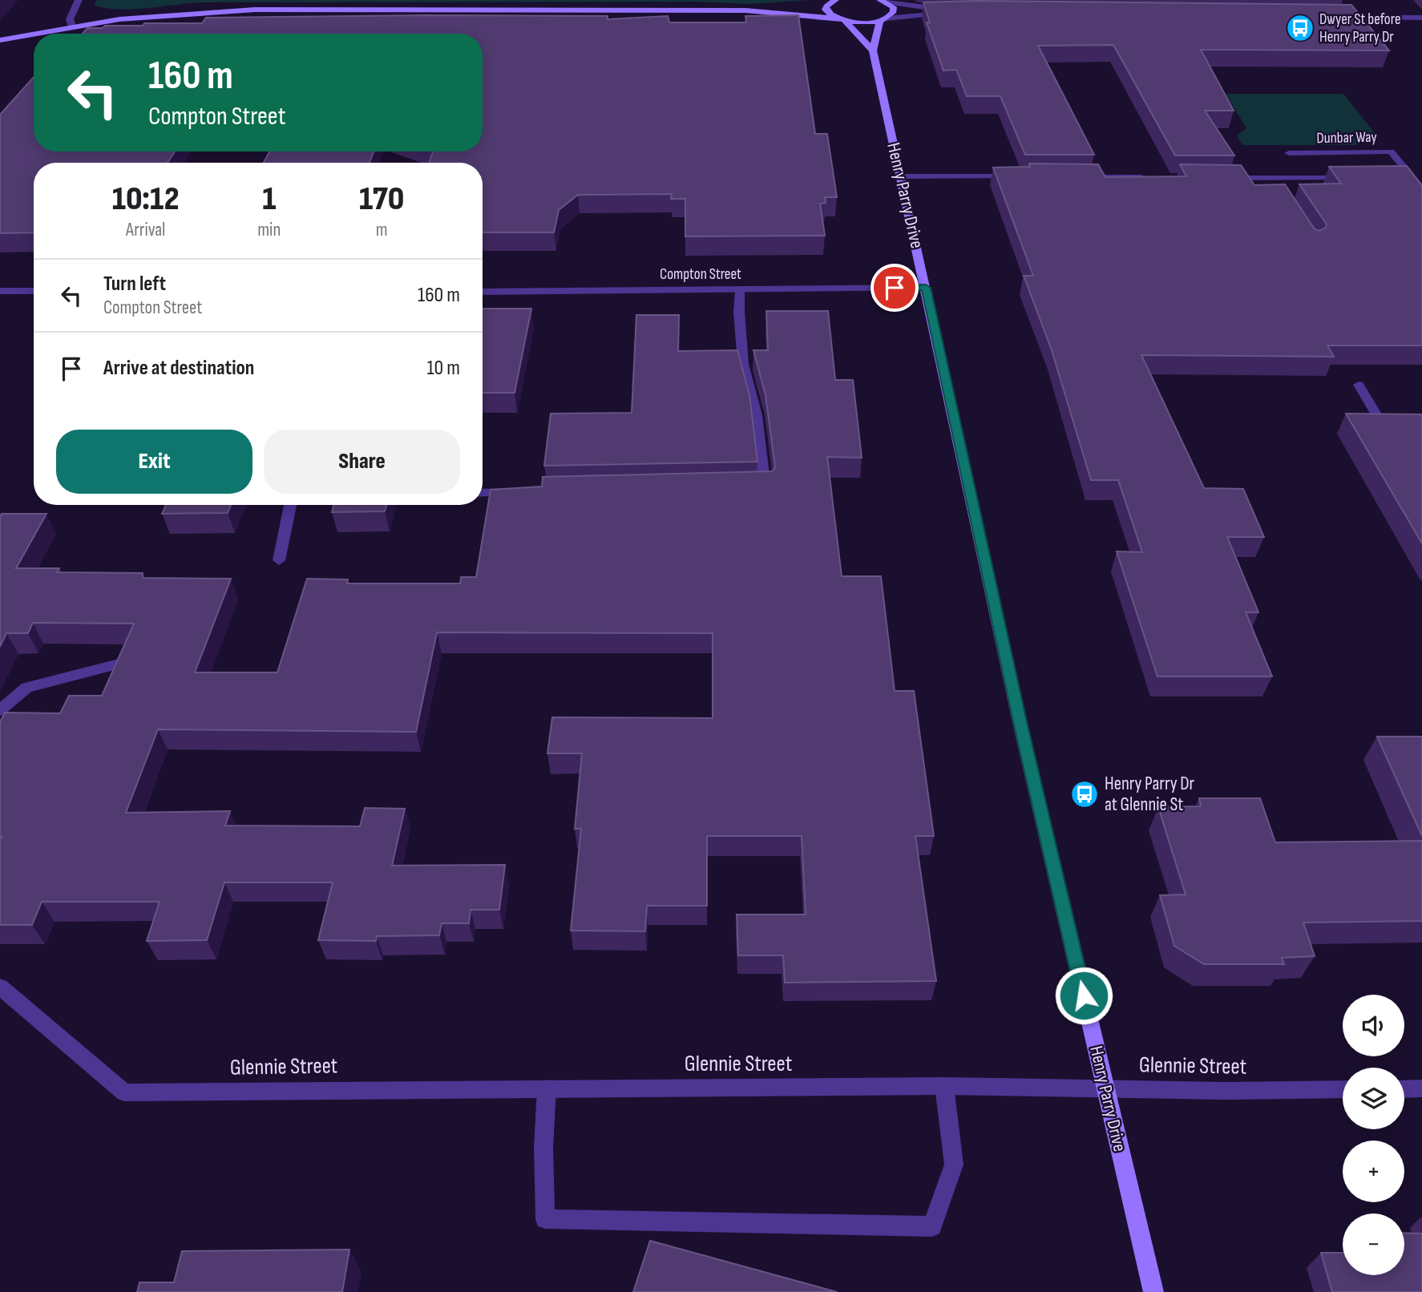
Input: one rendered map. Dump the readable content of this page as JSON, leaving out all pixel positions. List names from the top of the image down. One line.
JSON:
{"streets":{"main road":["Henry Parry Drive"],"street":["Dunbar Way","Compton Street","Glennie Street"]},"crossings":[["Henry Parry Drive","Compton Street"],["Henry Parry Drive","Glennie Street"]],"places":{"bus stop":["Dwyer St before Henry Parry Dr","Henry Parry Dr at Glennie St"]},"page":{"turn":["160 m","Compton Street"],"eta":["10:12","Arrival","1","min","170","m"],"list":[{"name":"Turn left","note":"Compton Street","value":"160 m"},{"name":"Arrive at destination","value":"10 m"}],"buttons":["Exit","Share"],"map_buttons":["+","−"]}}
